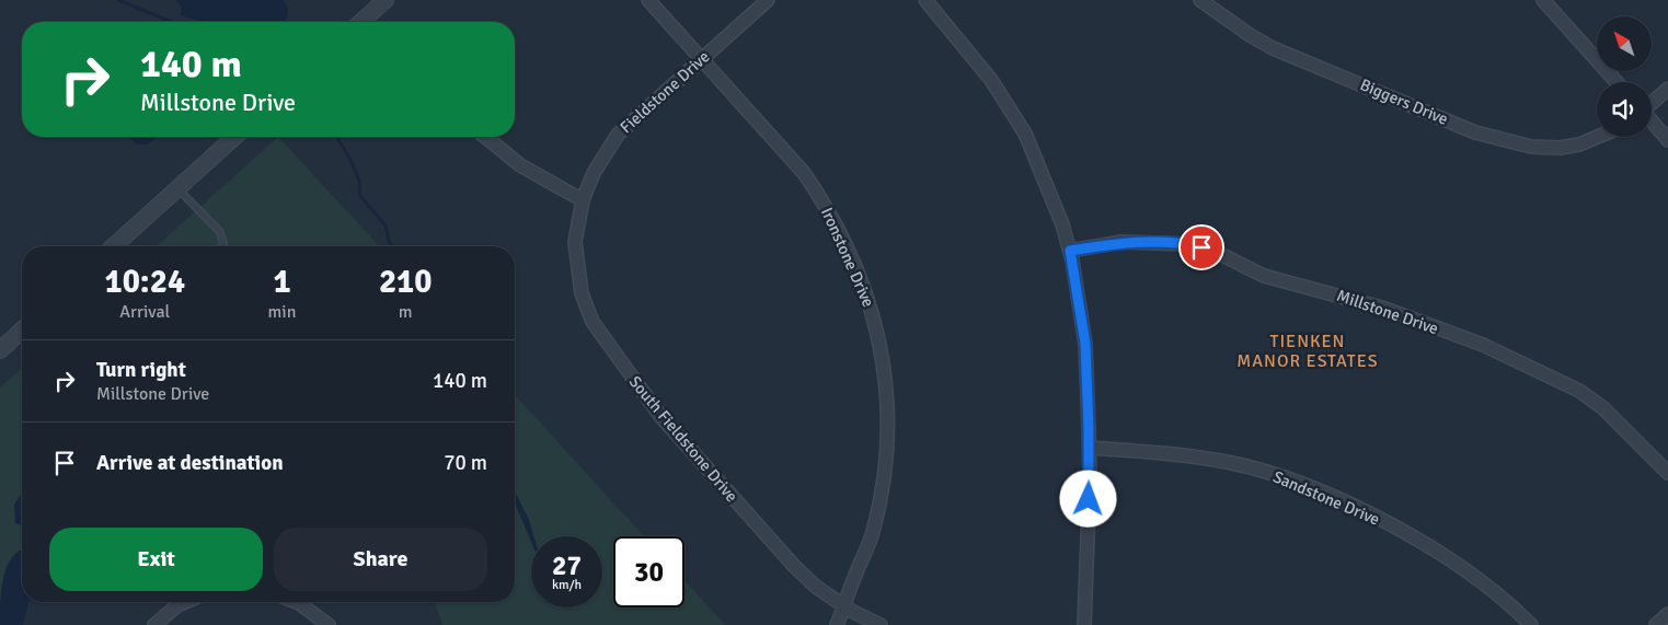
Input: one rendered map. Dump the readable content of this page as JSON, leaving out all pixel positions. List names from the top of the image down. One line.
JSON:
{"streets":{"street":["Fieldstone Drive","Biggers Drive","Ironstone Drive","Millstone Drive","South Fieldstone Drive","Sandstone Drive"]},"crossings":[["Fieldstone Drive","Ironstone Drive"],["Fieldstone Drive","South Fieldstone Drive"],["Ironstone Drive","South Fieldstone Drive"]],"districts":["TIENKEN MANOR ESTATES"],"north":"top left","page":{"turn":["140 m","Millstone Drive"],"eta":["10:24","Arrival","1","min","210","m"],"list":[{"name":"Turn right","note":"Millstone Drive","value":"140 m"},{"name":"Arrive at destination","value":"70 m"}],"buttons":["Exit","Share"],"speed":"27 km/h","limit":"30"}}
